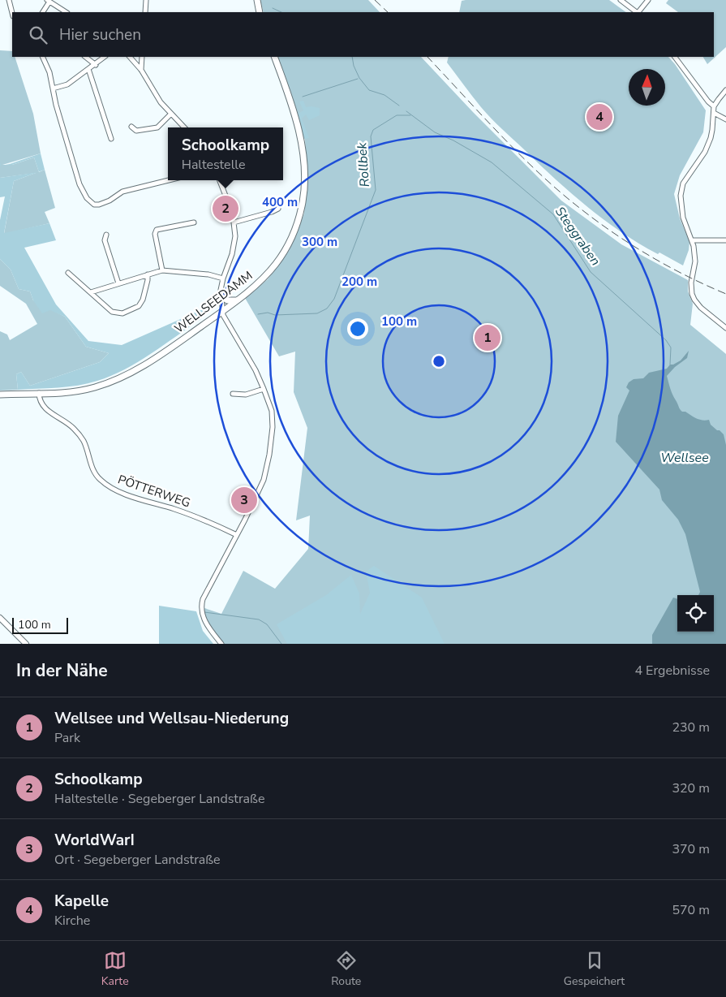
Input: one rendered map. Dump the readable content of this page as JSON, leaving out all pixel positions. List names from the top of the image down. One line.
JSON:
{"streets":{"main road":["WELLSEEDAMM"],"street":["PÖTTERWEG"]},"crossings":[["WELLSEEDAMM","PÖTTERWEG"]],"water":["Rollbek","Steggraben","Wellsee"],"scale_bar":"100 m","north":"top","page":{"search":"Hier suchen","pins":["4","2","1","3"],"popup":["Schoolkamp","Haltestelle"],"scale":"100 m","heading":["In der Nähe","4 Ergebnisse"],"list":[{"mark":"1","name":"Wellsee und Wellsau-Niederung","note":"Park","value":"230 m"},{"mark":"2","name":"Schoolkamp","note":"Haltestelle · Segeberger Landstraße","value":"320 m"},{"mark":"3","name":"WorldWarI","note":"Ort · Segeberger Landstraße","value":"370 m"},{"mark":"4","name":"Kapelle","note":"Kirche","value":"570 m"}],"nav":["Karte","Route","Gespeichert"]},"rings":["400 m","300 m","200 m","100 m"]}
